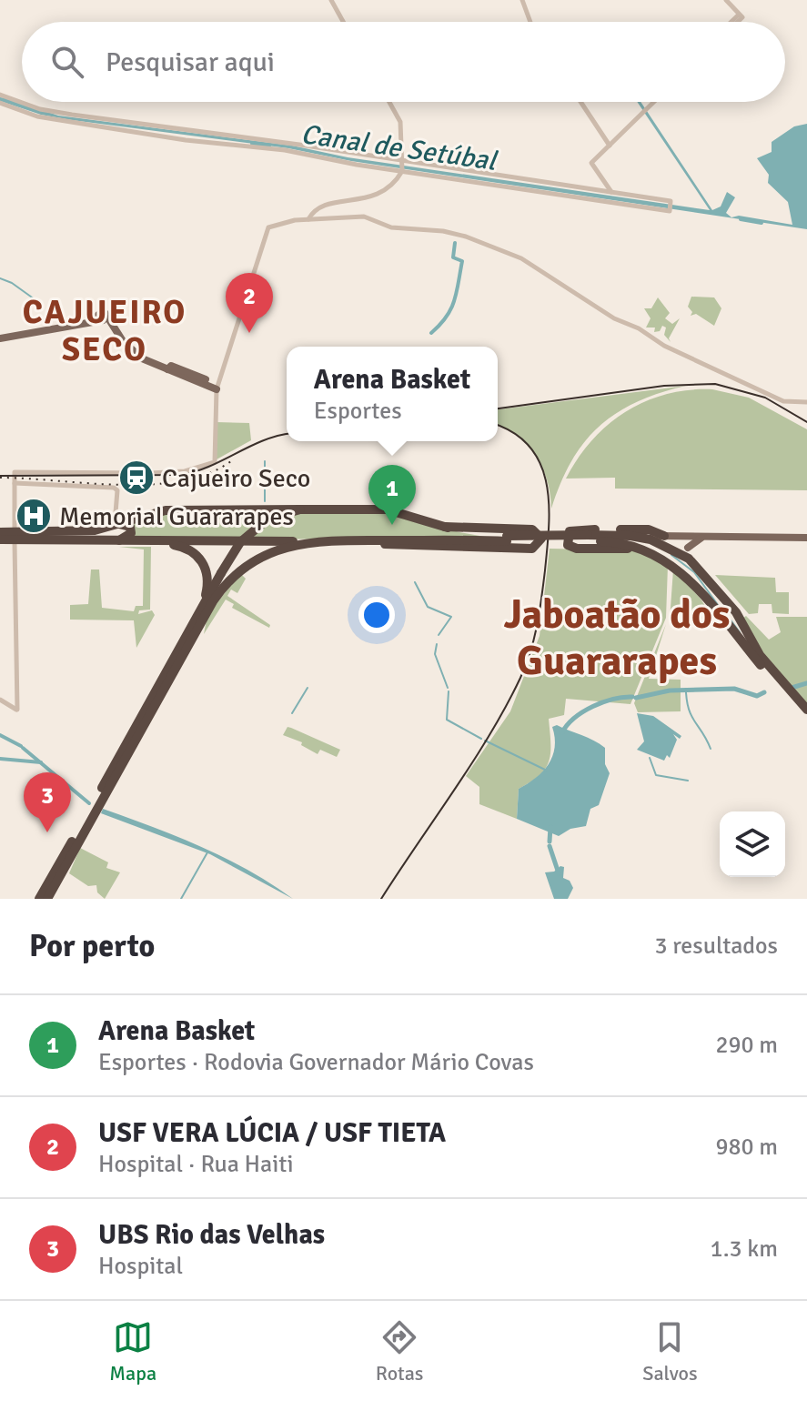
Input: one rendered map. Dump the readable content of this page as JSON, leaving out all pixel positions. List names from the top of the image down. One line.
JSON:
{"districts":["CAJUEIRO SECO","Jaboatão dos Guararapes"],"water":["Canal de Setúbal"],"places":{"station":["Cajueiro Seco"],"hospital":["Memorial Guararapes"]},"page":{"search":"Pesquisar aqui","pins":["2","1","3"],"popup":["Arena Basket","Esportes"],"heading":["Por perto","3 resultados"],"list":[{"mark":"1","name":"Arena Basket","note":"Esportes · Rodovia Governador Mário Covas","value":"290 m"},{"mark":"2","name":"USF VERA LÚCIA / USF TIETA","note":"Hospital · Rua Haiti","value":"980 m"},{"mark":"3","name":"UBS Rio das Velhas","note":"Hospital","value":"1.3 km"}],"nav":["Mapa","Rotas","Salvos"]}}
